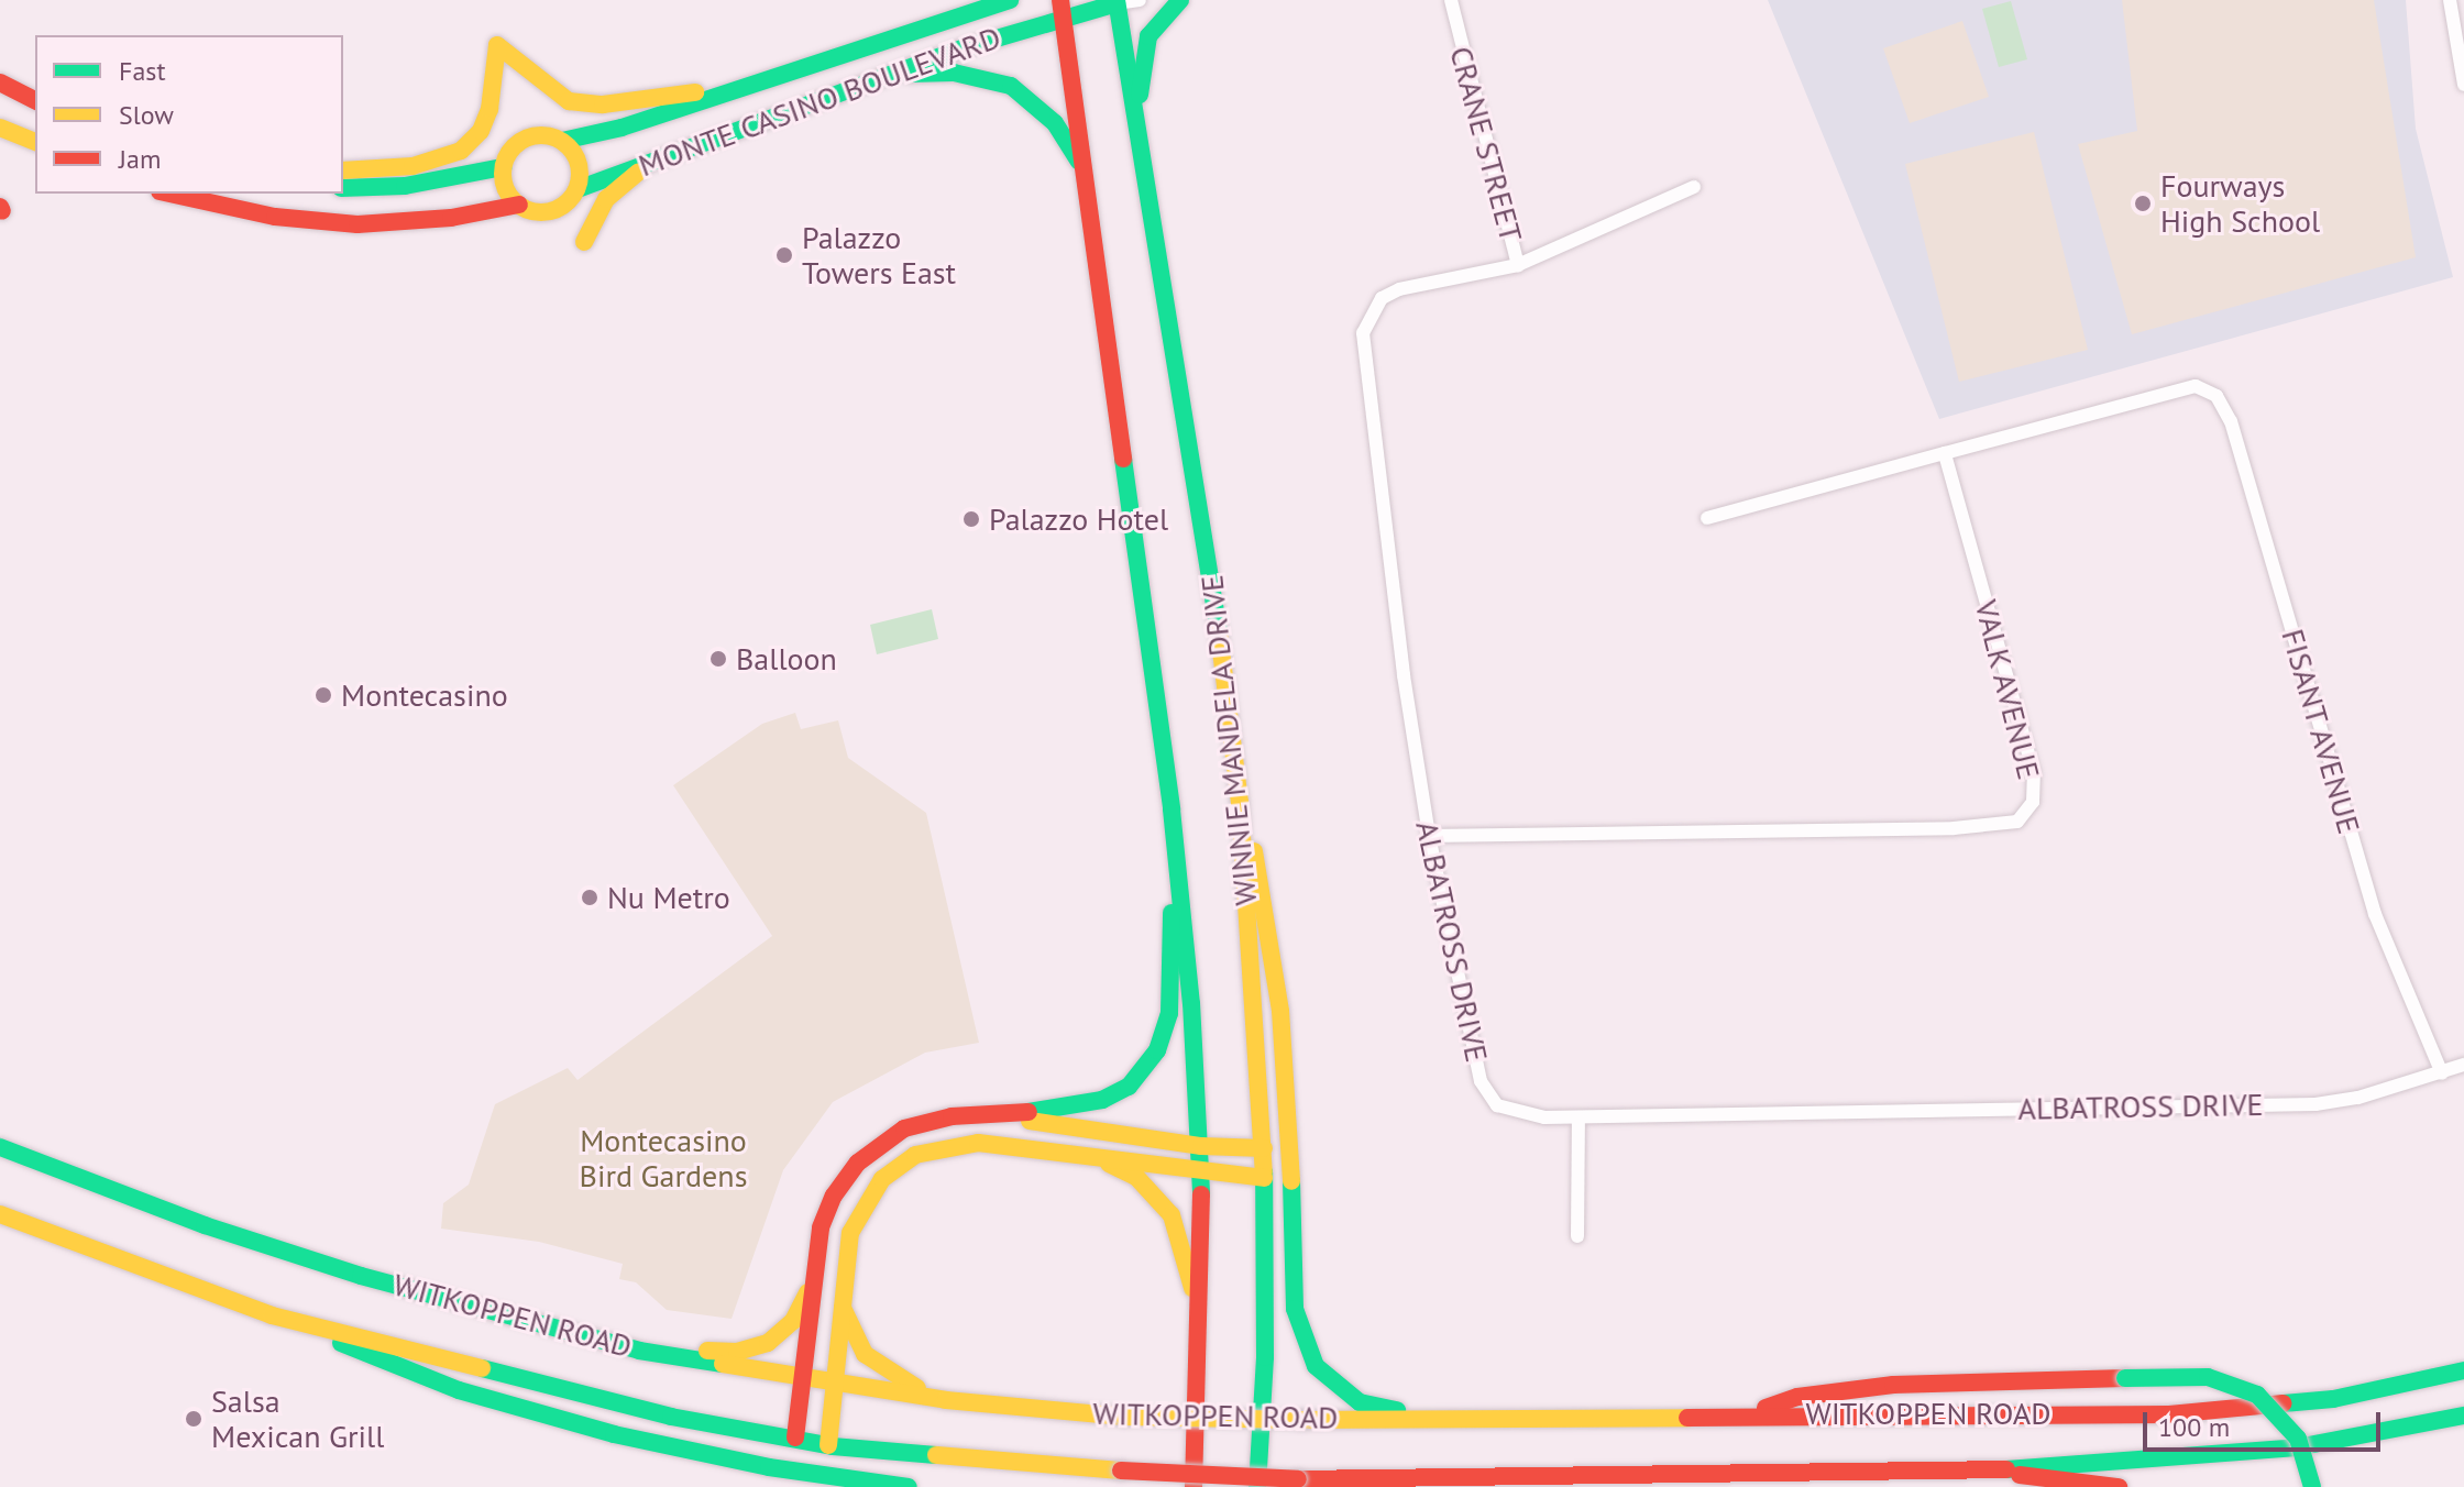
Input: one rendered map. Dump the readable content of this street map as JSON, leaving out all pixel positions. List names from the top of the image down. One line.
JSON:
{"streets":{"main road":["MONTE CASINO BOULEVARD","WINNIE MANDELA DRIVE","WITKOPPEN ROAD"],"street":["CRANE STREET","VALK AVENUE","FISANT AVENUE","ALBATROSS DRIVE"]},"crossings":[["MONTE CASINO BOULEVARD","WINNIE MANDELA DRIVE"],["CRANE STREET","ALBATROSS DRIVE"],["VALK AVENUE","FISANT AVENUE"],["VALK AVENUE","ALBATROSS DRIVE"],["FISANT AVENUE","ALBATROSS DRIVE"]],"parks":["Montecasino Bird Gardens"],"places":["Fourways High School","Palazzo Towers East","Palazzo Hotel","Balloon","Montecasino","Nu Metro","Salsa Mexican Grill"],"legend":["Fast","Slow","Jam"],"scale_bar":"100 m"}
